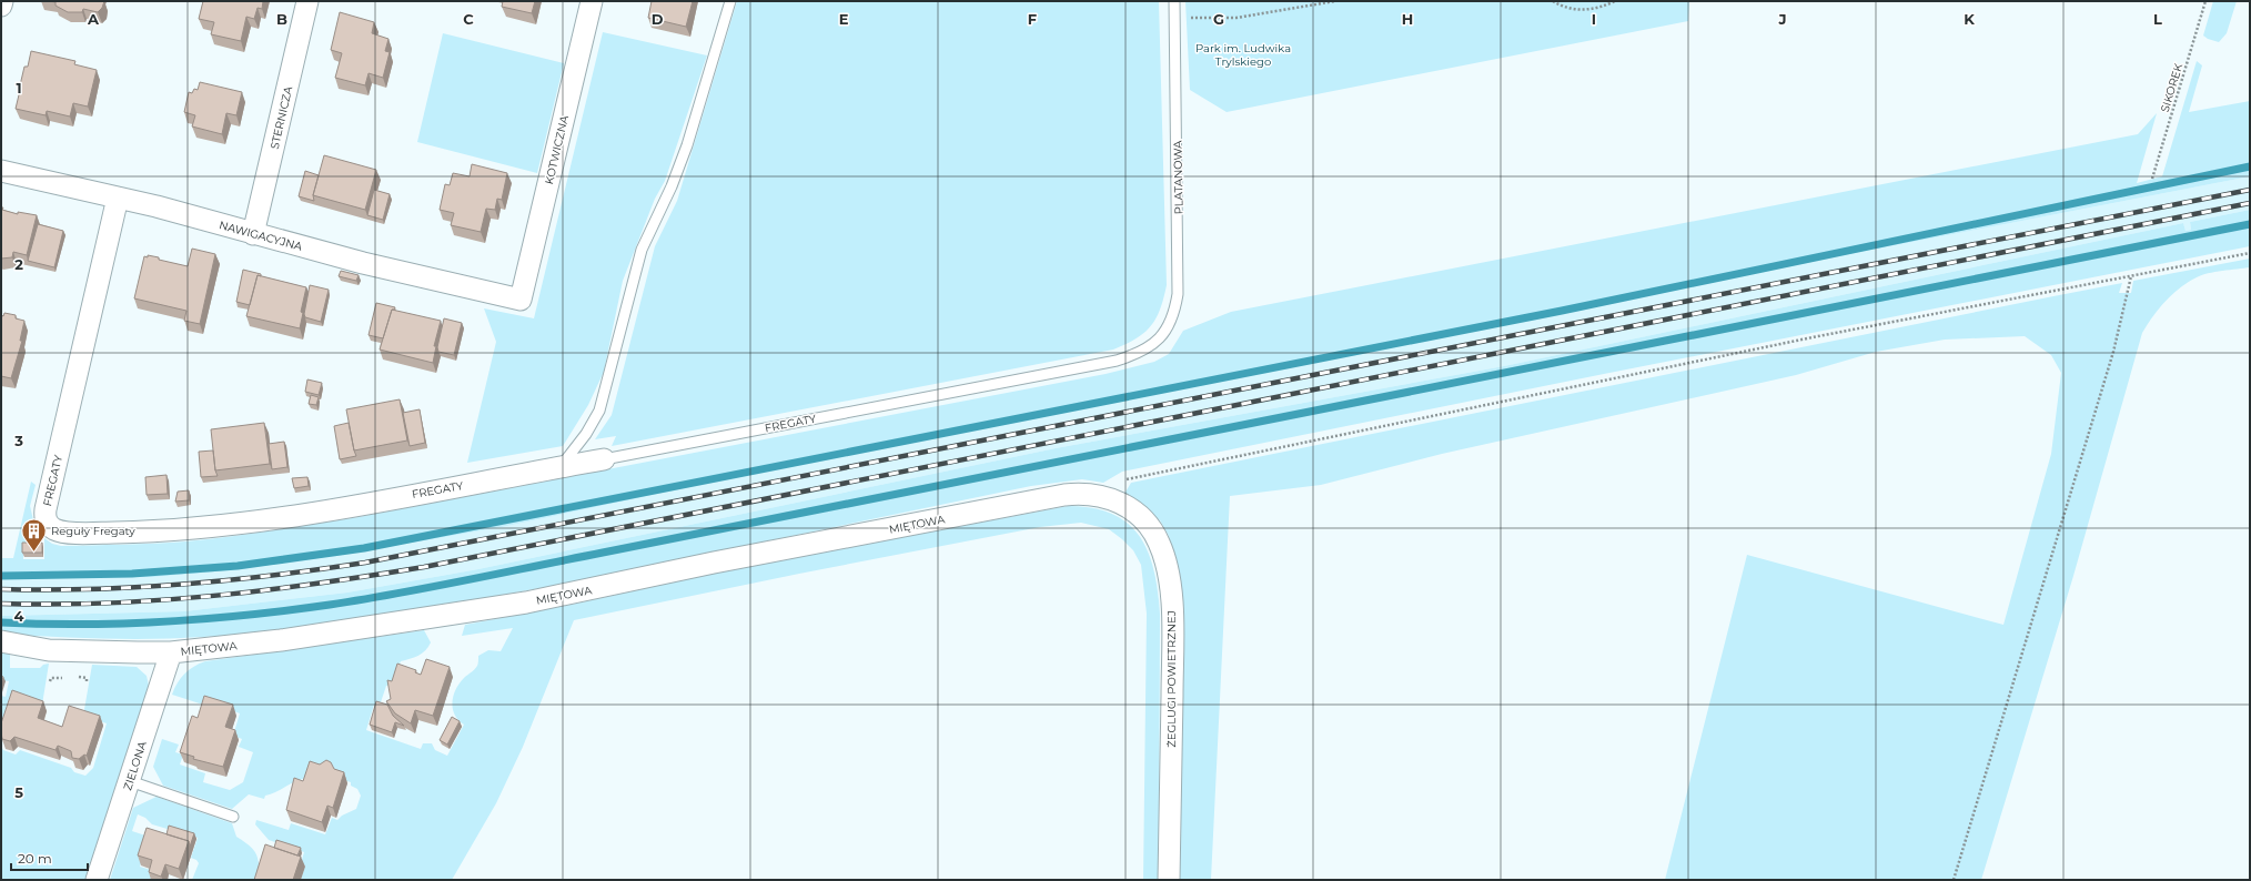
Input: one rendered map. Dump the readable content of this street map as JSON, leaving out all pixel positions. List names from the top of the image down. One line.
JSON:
{"streets":{"street":["STERNICZA","KOTWICZNA","NAWIGACYJNA","FREGATY","MIĘTOWA","ŻEGLUGI POWIETRZNEJ","ZIELONA"],"lane":["PLATANOWA"],"path":["SIKOREK"]},"crossings":[["STERNICZA","NAWIGACYJNA"],["KOTWICZNA","NAWIGACYJNA"],["PLATANOWA","FREGATY"],["NAWIGACYJNA","FREGATY"],["MIĘTOWA","ŻEGLUGI POWIETRZNEJ"],["MIĘTOWA","ZIELONA"]],"parks":["Park im. Ludwika Trylskiego"],"places":{"building":["Reguły Fregaty"]},"scale_bar":"20 m","grid":{"columns":["A","B","C","D","E","F","G","H","I","J","K","L"],"rows":["1","2","3","4","5"]}}
